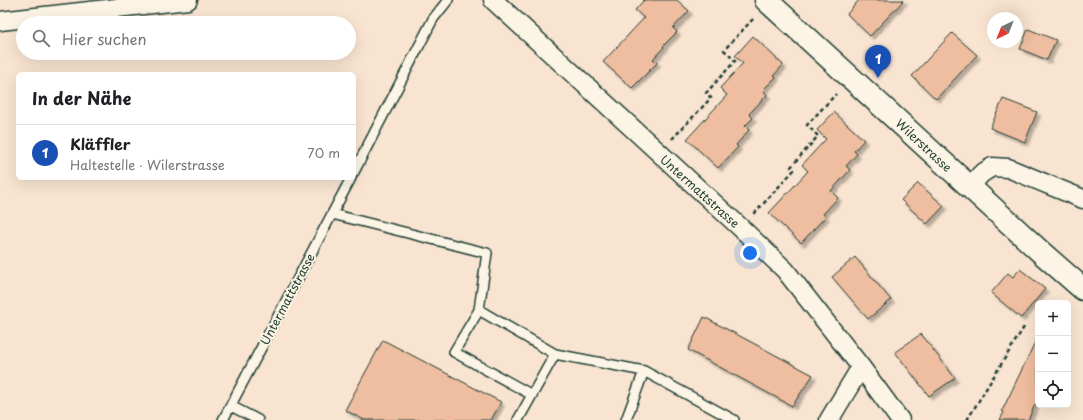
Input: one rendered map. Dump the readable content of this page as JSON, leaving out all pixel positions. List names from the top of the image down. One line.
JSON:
{"streets":{"main road":["Wilerstrasse"],"street":["Untermattstrasse"]},"north":"bottom left","page":{"search":"Hier suchen","pins":"1","heading":"In der Nähe","list":[{"mark":"1","name":"Kläffler","note":"Haltestelle · Wilerstrasse","value":"70 m"}],"map_buttons":["+","−"]}}
